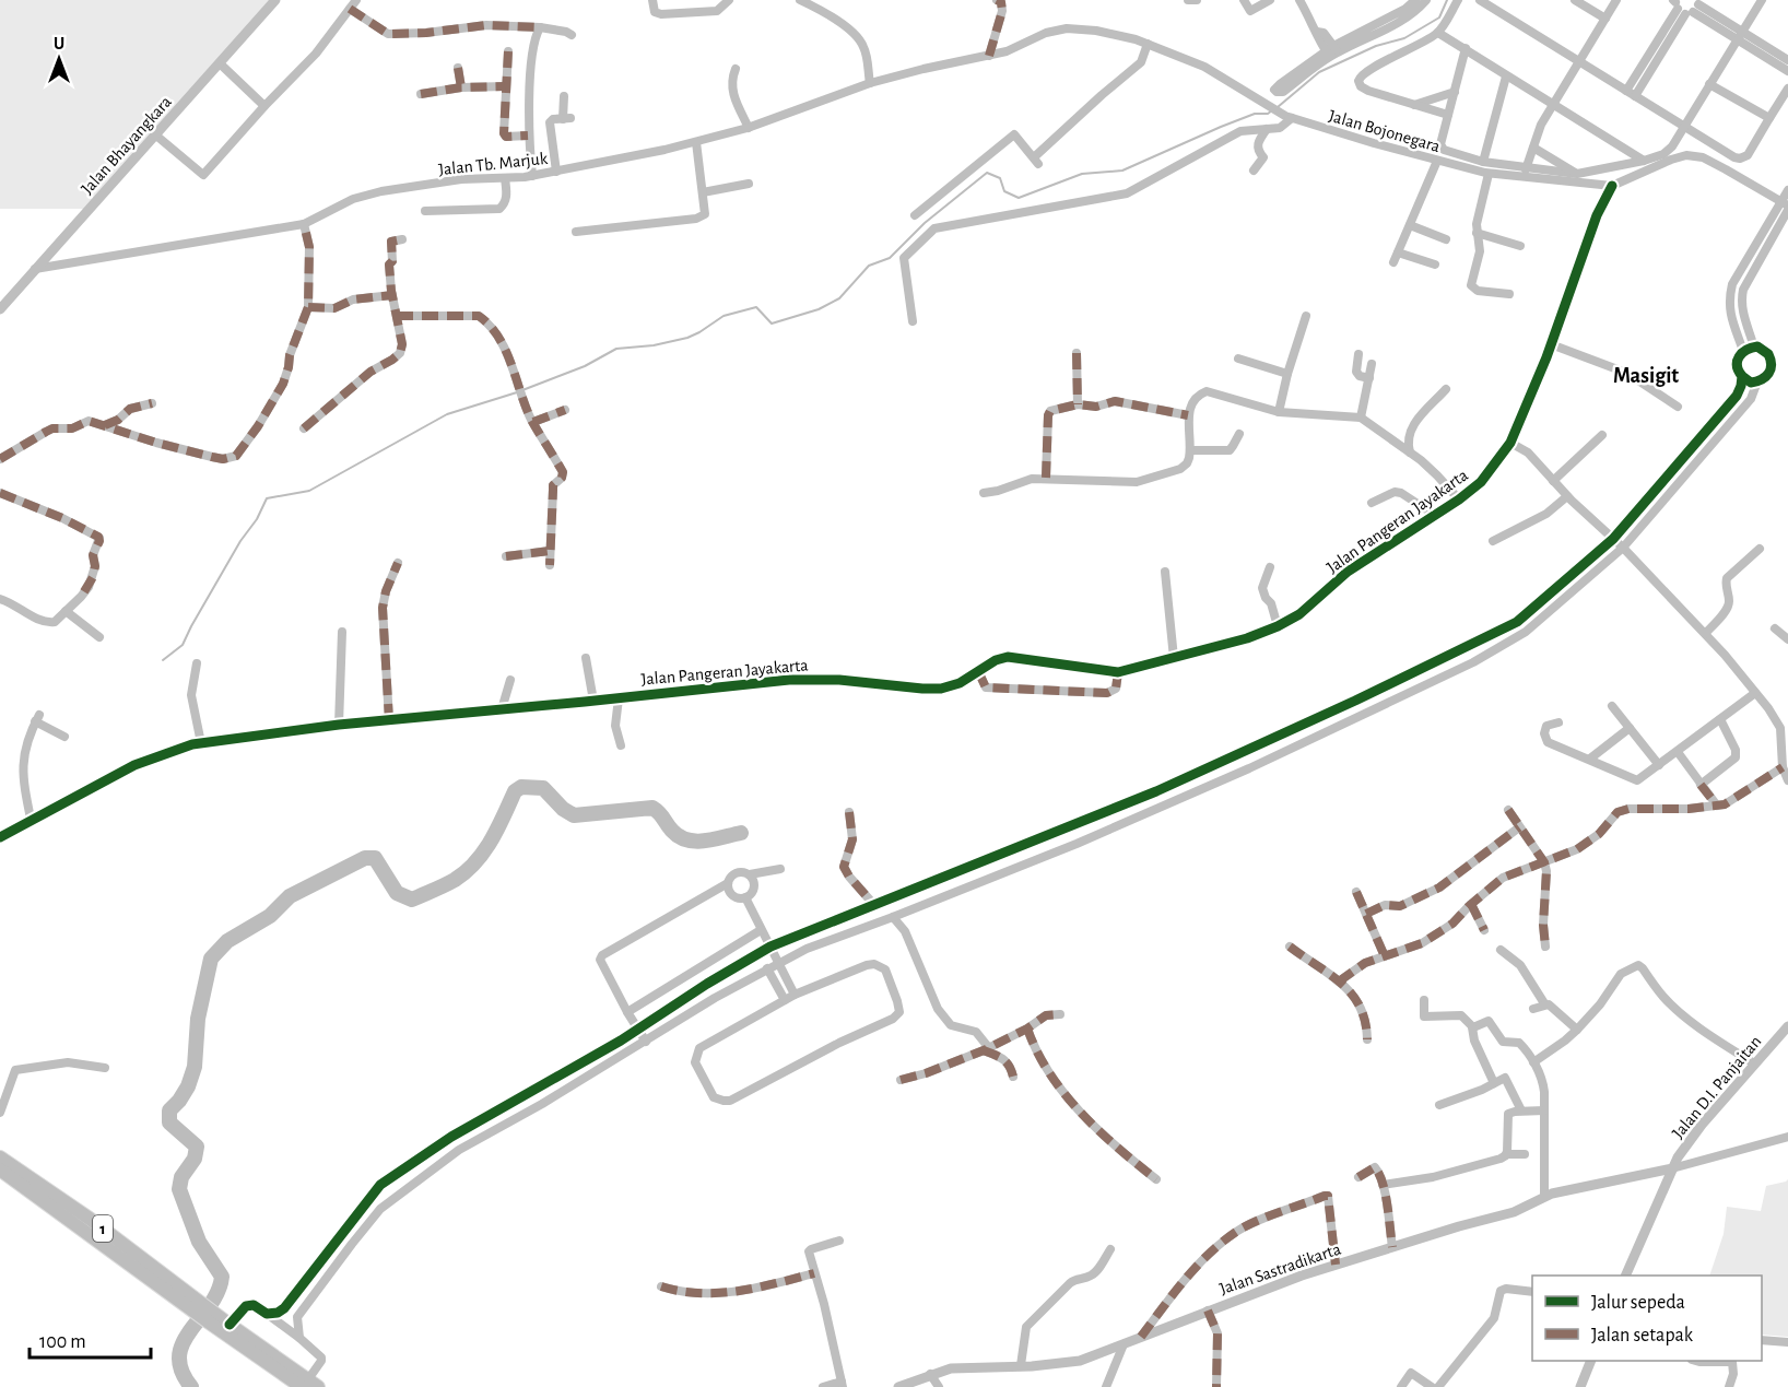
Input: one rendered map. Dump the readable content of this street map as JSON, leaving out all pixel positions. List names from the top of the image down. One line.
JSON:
{"streets":{"highway":["1"],"street":["Jalan Bojonegara","Jalan Bhayangkara","Jalan Tb. Marjuk","Jalan Pangeran Jayakarta","Jalan D.I. Panjaitan","Jalan Sastradikarta"]},"crossings":[["Jalan Bojonegara","Jalan Tb. Marjuk"],["Jalan Bojonegara","Jalan Pangeran Jayakarta"],["Jalan Bhayangkara","Jalan Tb. Marjuk"],["Jalan D.I. Panjaitan","Jalan Sastradikarta"]],"districts":["Masigit"],"legend":["Jalur sepeda","Jalan setapak"],"scale_bar":"100 m","north":"top"}
